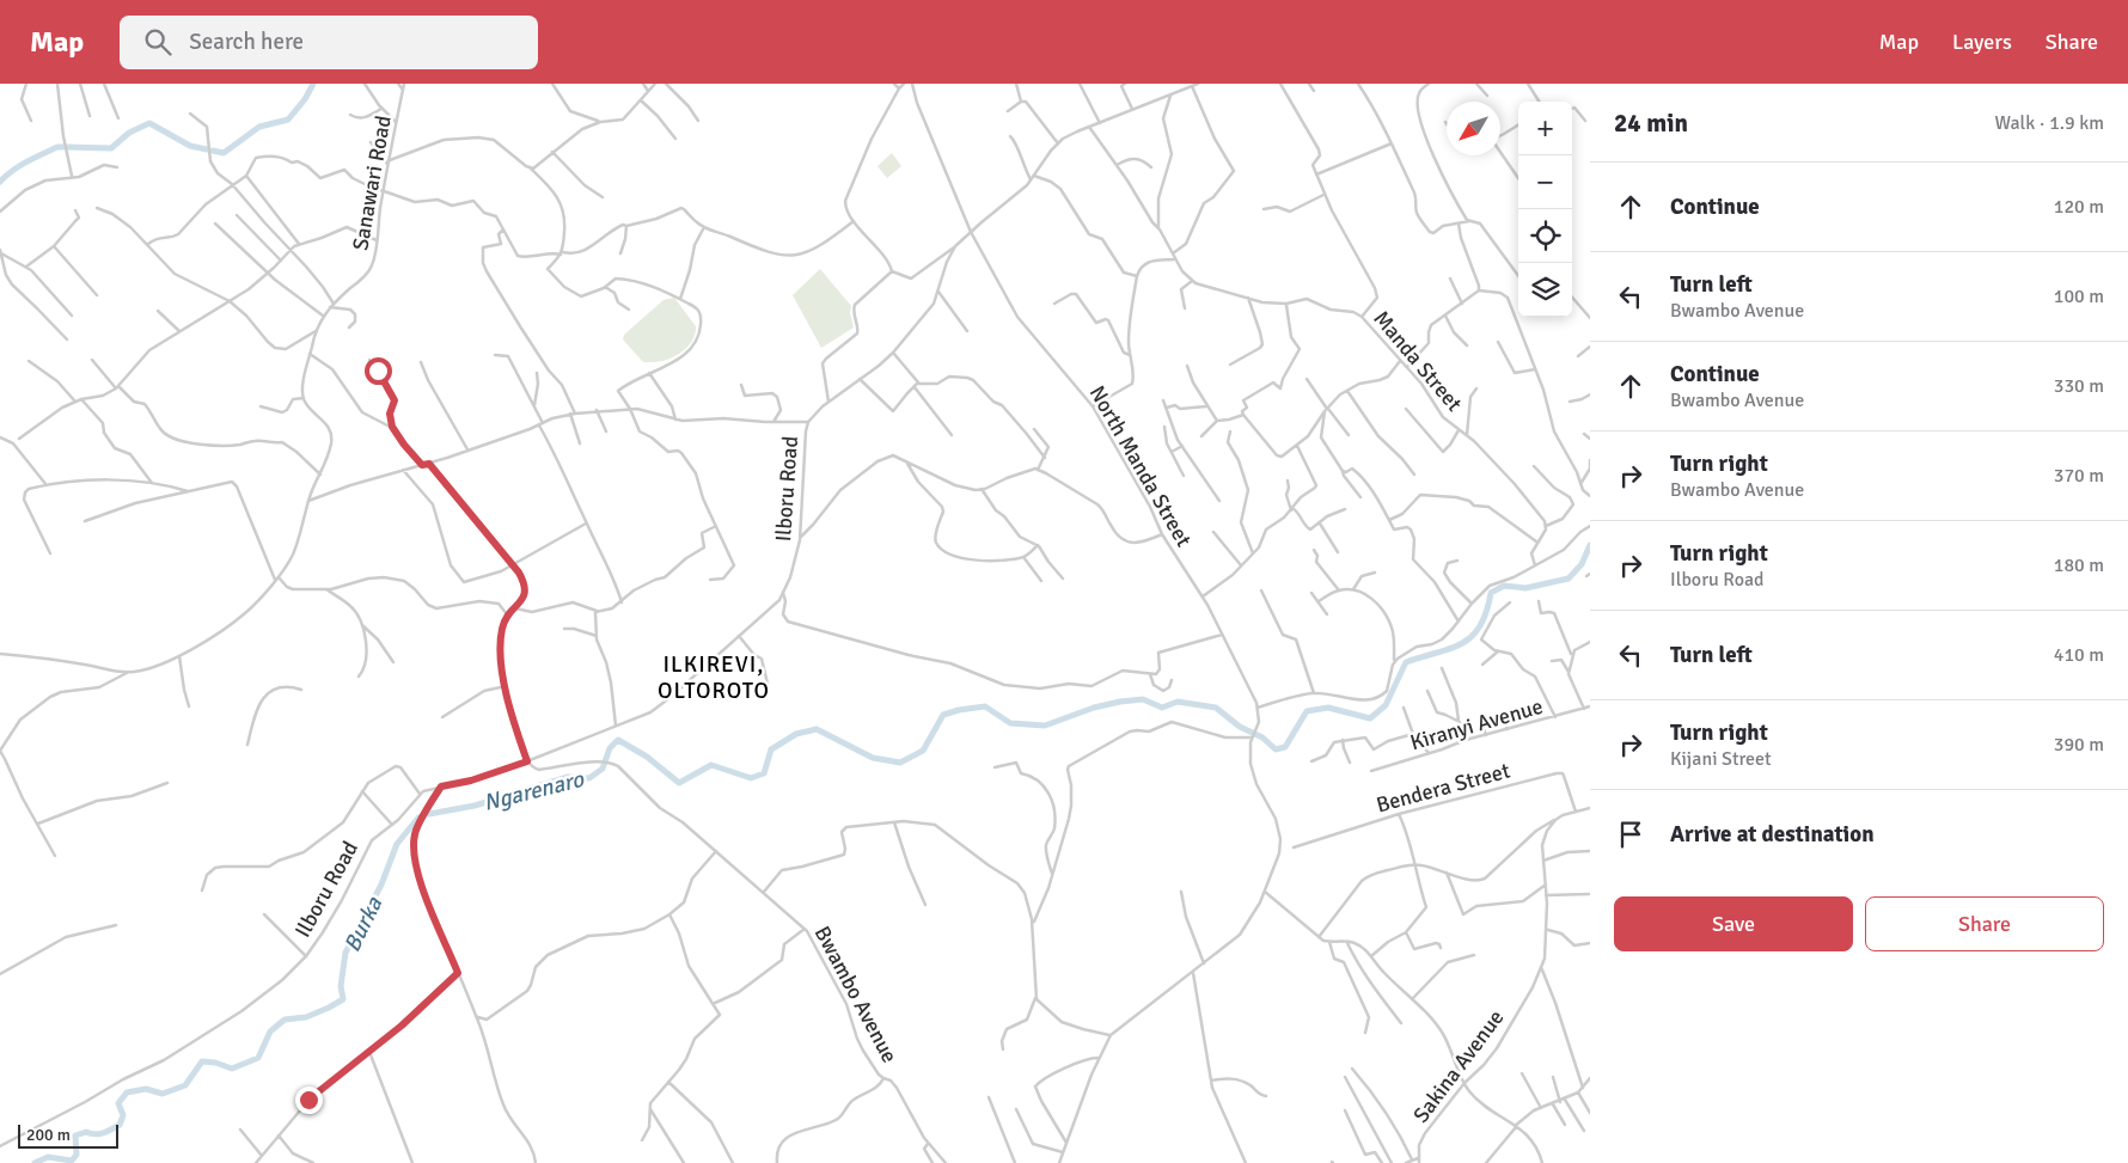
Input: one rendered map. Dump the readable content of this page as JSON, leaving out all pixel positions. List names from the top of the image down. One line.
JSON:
{"streets":{"street":["Sanawari Road","Manda Street","North Manda Street","Ilboru Road","Kiranyi Avenue","Bendera Street","Bwambo Avenue","Sakina Avenue"]},"crossings":[["North Manda Street","Ilboru Road"],["Ilboru Road","Bwambo Avenue"]],"districts":["ILKIREVI, OLTOROTO"],"water":["Ngarenaro","Burka"],"scale_bar":"200 m","north":"bottom left","page":{"header":"Map","search":"Search here","nav":["Map","Layers","Share"],"heading":["24 min","Walk · 1.9 km"],"map_buttons":["+","−"],"list":[["Continue","120 m"],["Turn left","Bwambo Avenue","100 m"],["Continue","Bwambo Avenue","330 m"],["Turn right","Bwambo Avenue","370 m"],["Turn right","Ilboru Road","180 m"],["Turn left","410 m"],["Turn right","Kijani Street","390 m"],"Arrive at destination"],"buttons":["Save","Share"],"scale":"200 m"}}
